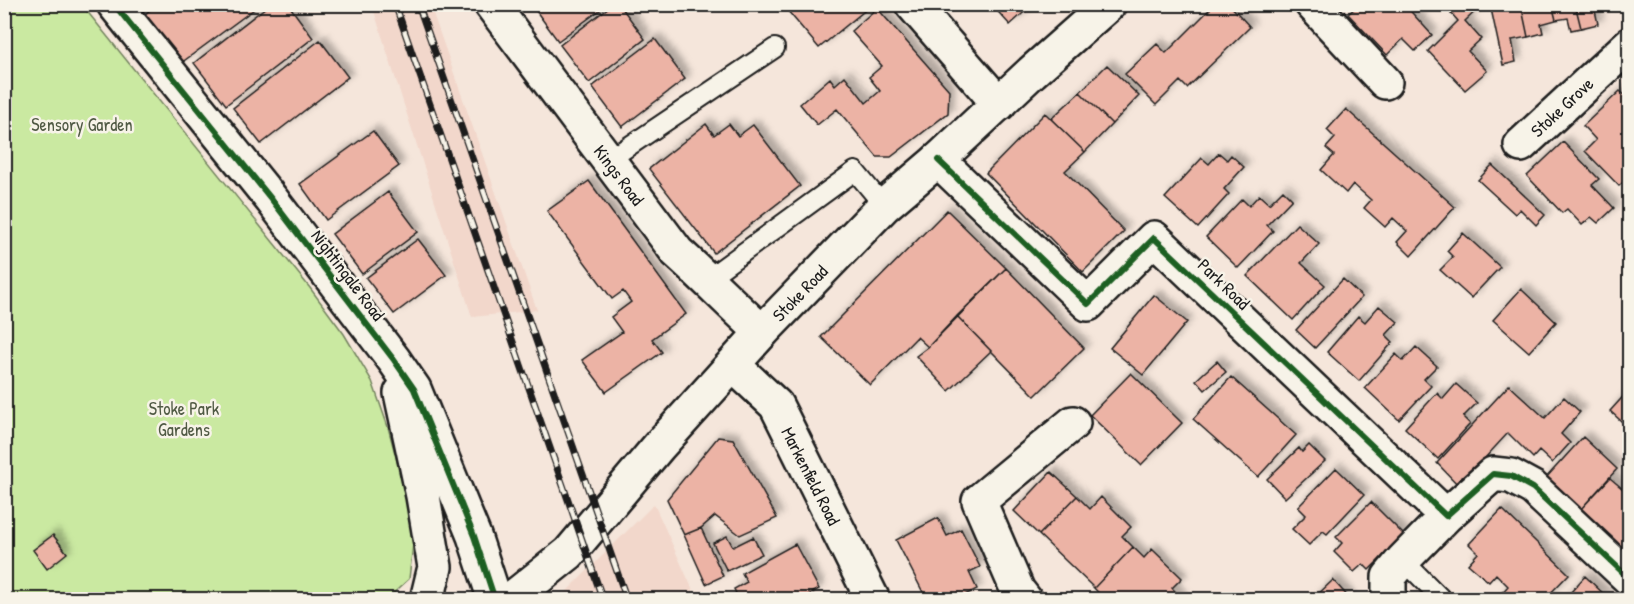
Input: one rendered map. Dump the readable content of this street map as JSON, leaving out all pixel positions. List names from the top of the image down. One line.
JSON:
{"streets":{"street":["Stoke Grove","Kings Road","Nightingale Road","Park Road","Stoke Road","Markenfield Road"]},"crossings":[["Kings Road","Stoke Road"],["Park Road","Stoke Road"],["Stoke Road","Markenfield Road"]],"parks":["Sensory Garden","Stoke Park Gardens"]}
